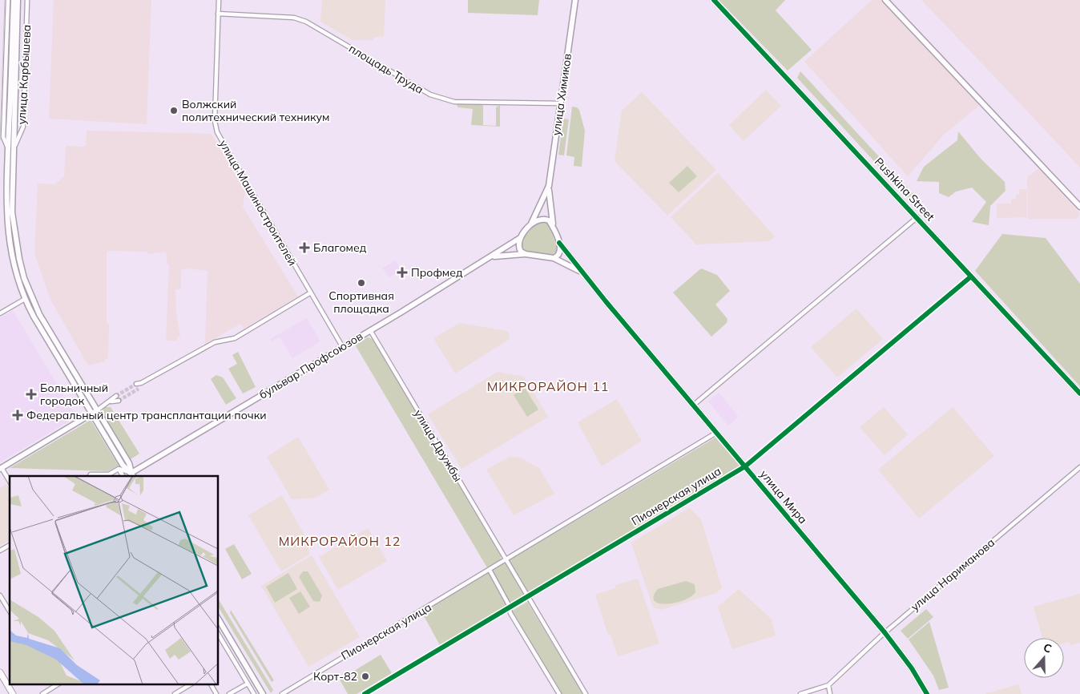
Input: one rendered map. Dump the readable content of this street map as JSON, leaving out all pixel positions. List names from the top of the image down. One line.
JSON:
{"streets":{"street":["площадь Труда","улица Карбышева","улица Химиков","Pushkina Street","улица Машиностроителей","бульвар Профсоюзов","улица Дружбы","Пионерская улица","улица Мира","улица Нариманова"]},"crossings":[["площадь Труда","улица Химиков"],["площадь Труда","улица Машиностроителей"],["улица Карбышева","бульвар Профсоюзов"],["улица Химиков","бульвар Профсоюзов"],["улица Химиков","улица Мира"],["Pushkina Street","Пионерская улица"],["улица Машиностроителей","бульвар Профсоюзов"],["бульвар Профсоюзов","улица Дружбы"],["бульвар Профсоюзов","улица Мира"],["улица Дружбы","Пионерская улица"],["Пионерская улица","улица Мира"],["улица Мира","улица Нариманова"]],"districts":["МИКРОРАЙОН 11","МИКРОРАЙОН 12"],"places":{"other":["Волжский политехнический техникум","Спортивная площадка","Корт-82"],"health":["Благомед","Профмед","Больничный городок","Федеральный центр трансплантации почки"]},"north":"top"}
